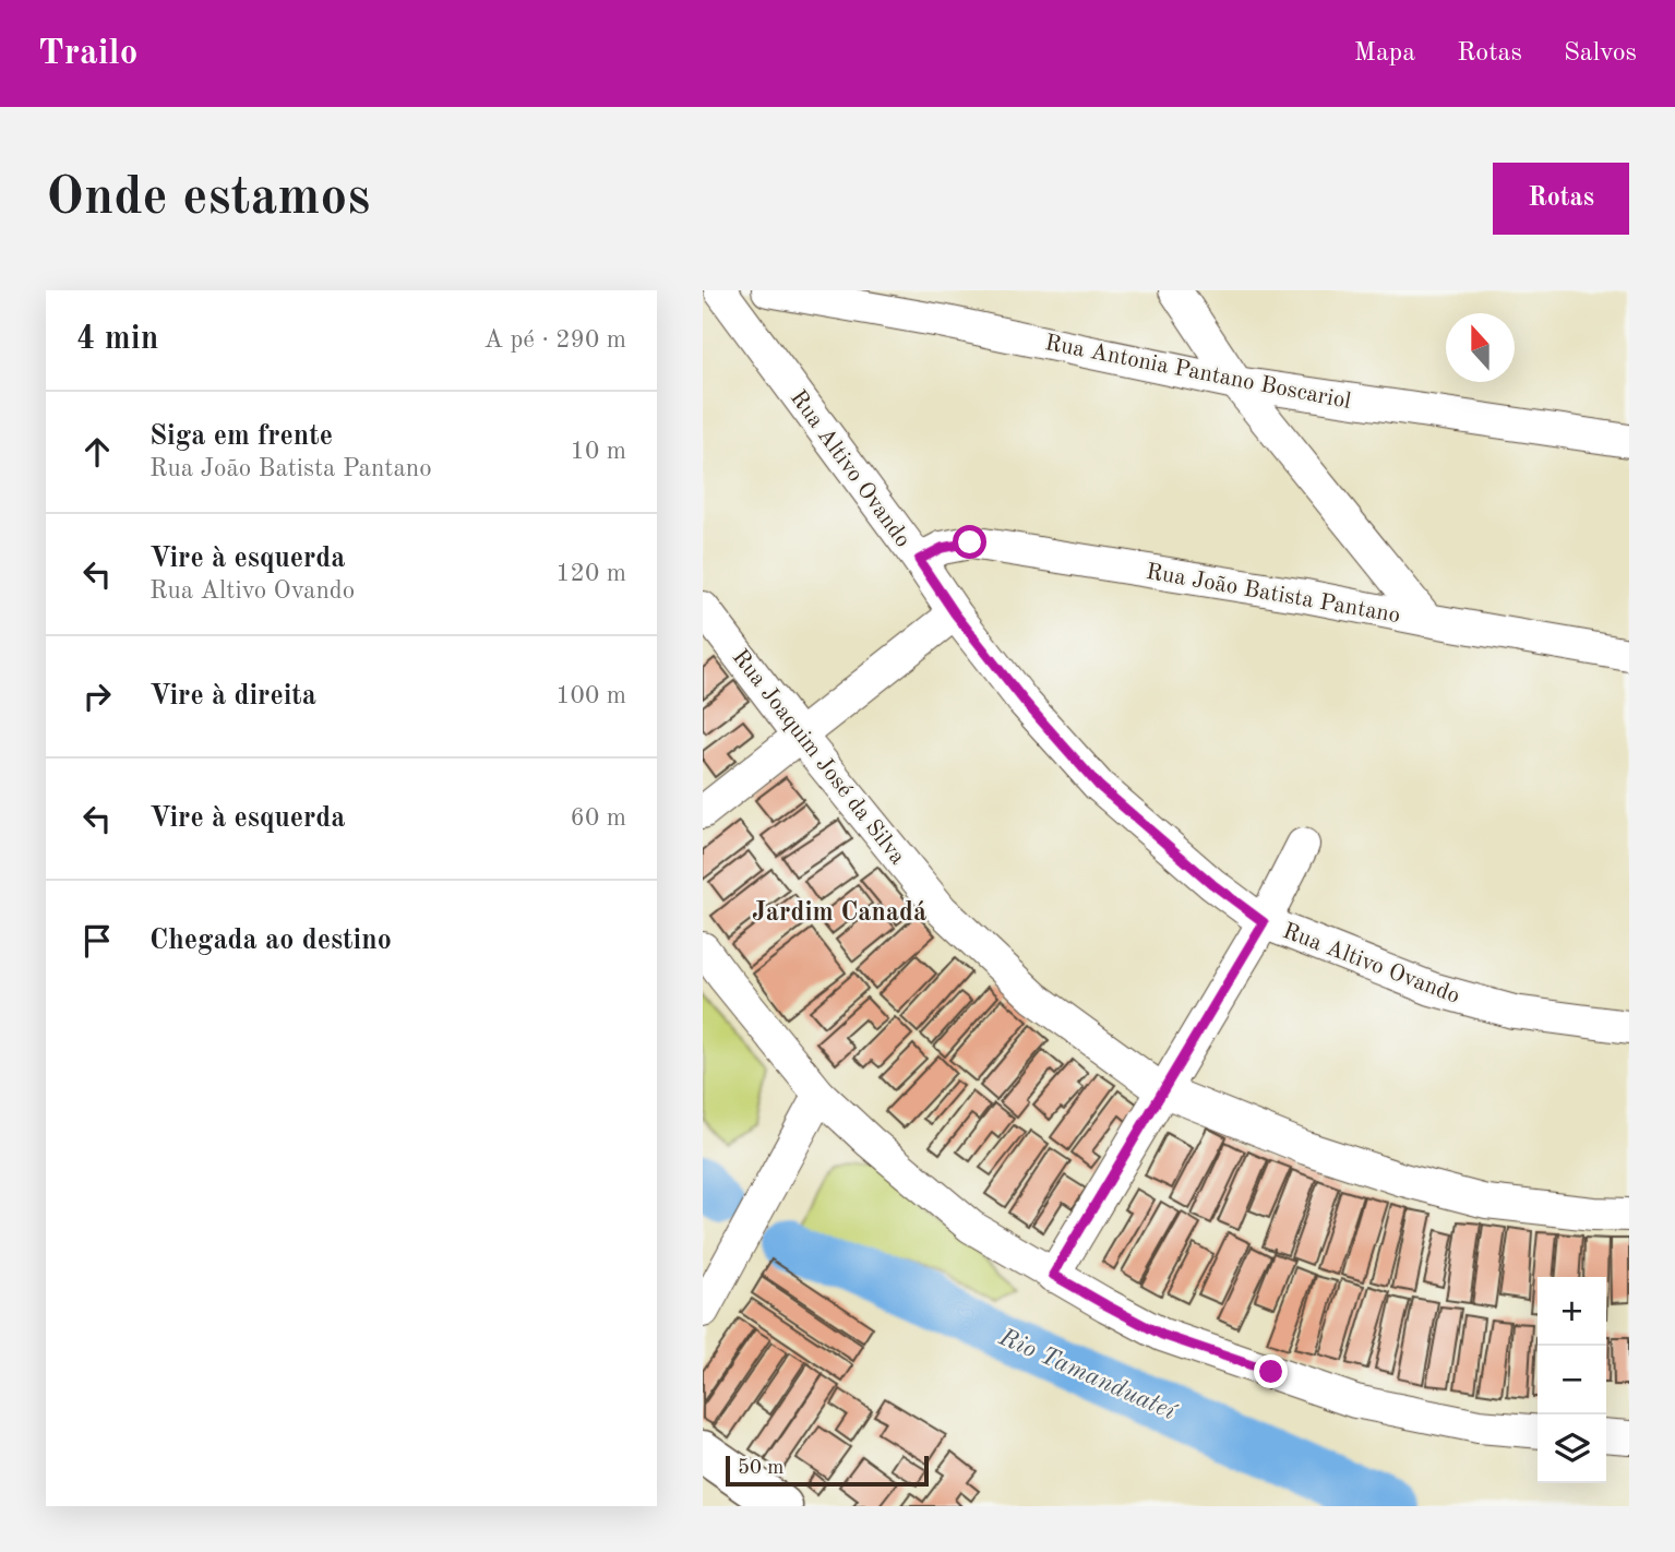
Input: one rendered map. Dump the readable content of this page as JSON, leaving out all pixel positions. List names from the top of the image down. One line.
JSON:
{"streets":{"street":["Rua Antonia Pantano Boscariol","Rua Altivo Ovando","Rua João Batista Pantano","Rua Joaquim José da Silva"]},"crossings":[["Rua Altivo Ovando","Rua João Batista Pantano"]],"districts":["Jardim Canadá"],"water":["Rio Tamanduateí"],"scale_bar":"50 m","north":"top","page":{"header":"Trailo","nav":["Mapa","Rotas","Salvos"],"buttons":"Rotas","title":"Onde estamos","heading":["4 min","A pé · 290 m"],"list":[["Siga em frente","Rua João Batista Pantano","10 m"],["Vire à esquerda","Rua Altivo Ovando","120 m"],["Vire à direita","100 m"],["Vire à esquerda","60 m"],"Chegada ao destino"],"map_buttons":["+","−"],"scale":"50 m"}}
